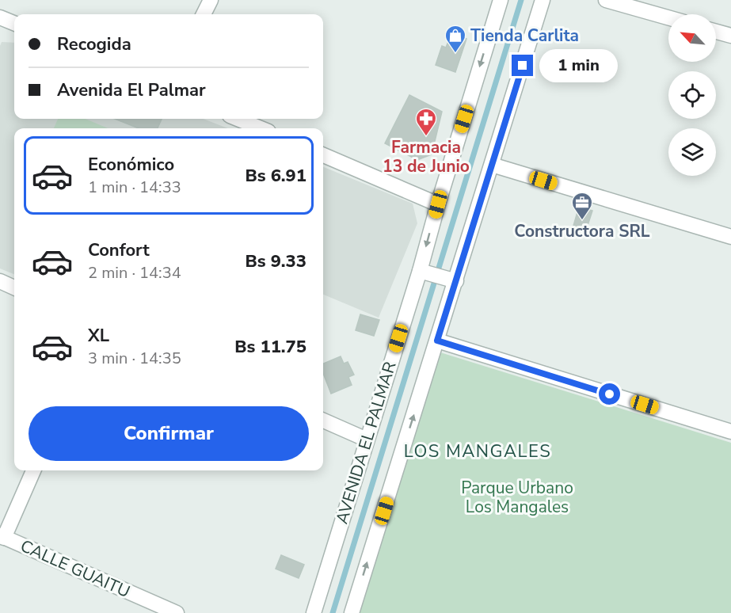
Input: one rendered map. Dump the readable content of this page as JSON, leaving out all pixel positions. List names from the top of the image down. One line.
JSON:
{"streets":{"street":["AVENIDA EL PALMAR","CALLE GUAITU"]},"districts":["LOS MANGALES"],"parks":["Parque Urbano Los Mangales"],"places":{"shop":["Tienda Carlita"],"pharmacy":["Farmacia 13 de Junio"],"office":["Constructora SRL"]},"north":"top left","page":{"banner":["Recogida","Avenida El Palmar"],"bubble":"1 min","list":[{"name":"Económico","note":"1 min · 14:33","value":"Bs 6.91"},{"name":"Confort","note":"2 min · 14:34","value":"Bs 9.33"},{"name":"XL","note":"3 min · 14:35","value":"Bs 11.75"}],"buttons":"Confirmar"}}
